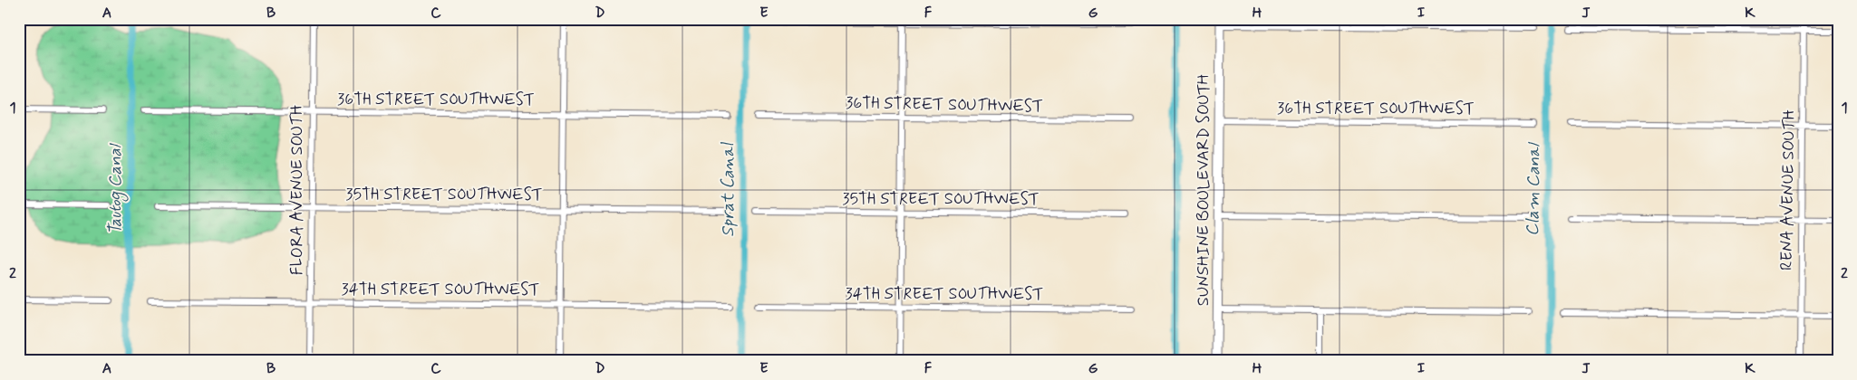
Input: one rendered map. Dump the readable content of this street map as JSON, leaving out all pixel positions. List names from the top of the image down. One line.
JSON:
{"streets":{"street":["36TH STREET SOUTHWEST","FLORA AVENUE SOUTH","SUNSHINE BOULEVARD SOUTH","RENA AVENUE SOUTH","35TH STREET SOUTHWEST","34TH STREET SOUTHWEST"]},"crossings":[["36TH STREET SOUTHWEST","FLORA AVENUE SOUTH"],["36TH STREET SOUTHWEST","SUNSHINE BOULEVARD SOUTH"],["FLORA AVENUE SOUTH","35TH STREET SOUTHWEST"],["FLORA AVENUE SOUTH","34TH STREET SOUTHWEST"]],"water":["Tautog Canal","Sprat Canal","Clam Canal"],"grid":{"columns":["A","B","C","D","E","F","G","H","I","J","K"],"rows":["1","2"]}}
